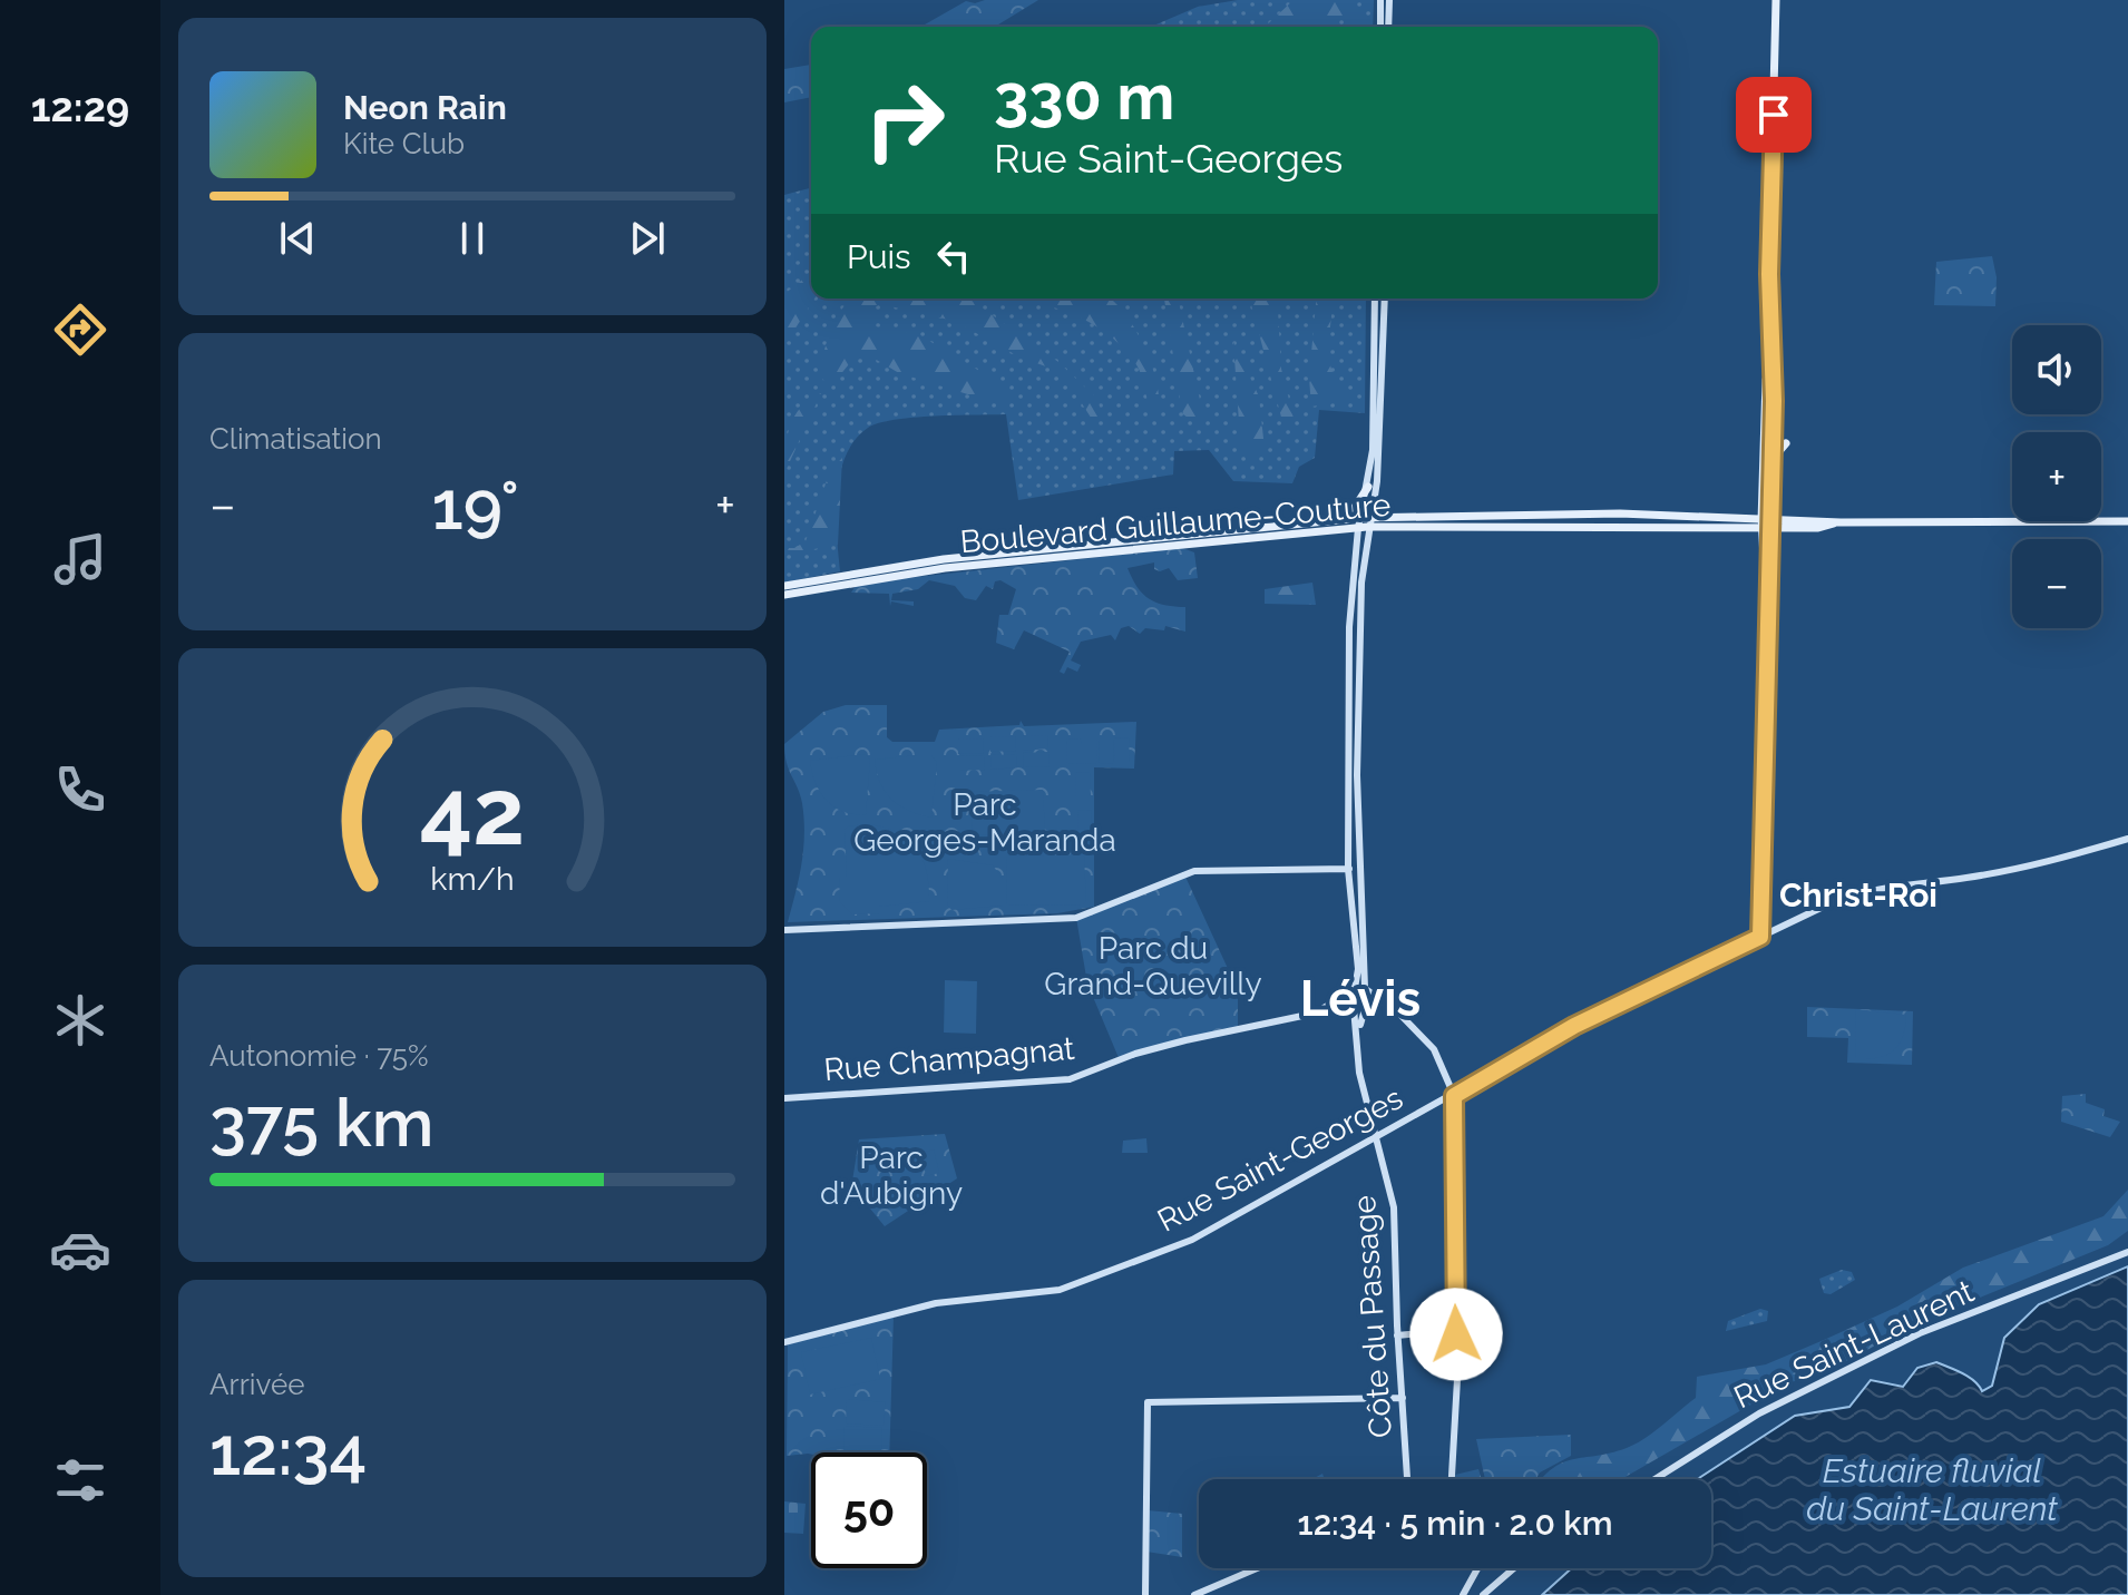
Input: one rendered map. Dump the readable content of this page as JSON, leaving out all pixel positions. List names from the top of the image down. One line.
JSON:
{"streets":{"main road":["Boulevard Guillaume-Couture"],"street":["Rue Champagnat","Rue Saint-Georges","Côte du Passage","Rue Saint-Laurent"]},"crossings":[["Rue Saint-Georges","Côte du Passage"]],"districts":["Christ-Roi","Lévis"],"water":["Estuaire fluvial du Saint-Laurent"],"parks":["Parc Georges-Maranda","Parc du Grand-Quevilly","Parc d'Aubigny"],"page":{"tabs":"12:29","turn":["330 m","Rue Saint-Georges"],"song":["Neon Rain","Kite Club"],"then":"Puis","map_buttons":["+","−"],"tile":["Climatisation",["Autonomie · 75%","375 km"],["Arrivée","12:34"]],"heat":["−","19°","+"],"limit":"50","trip":"12:34 · 5 min · 2.0 km","gauge":["42","km/h"]}}
